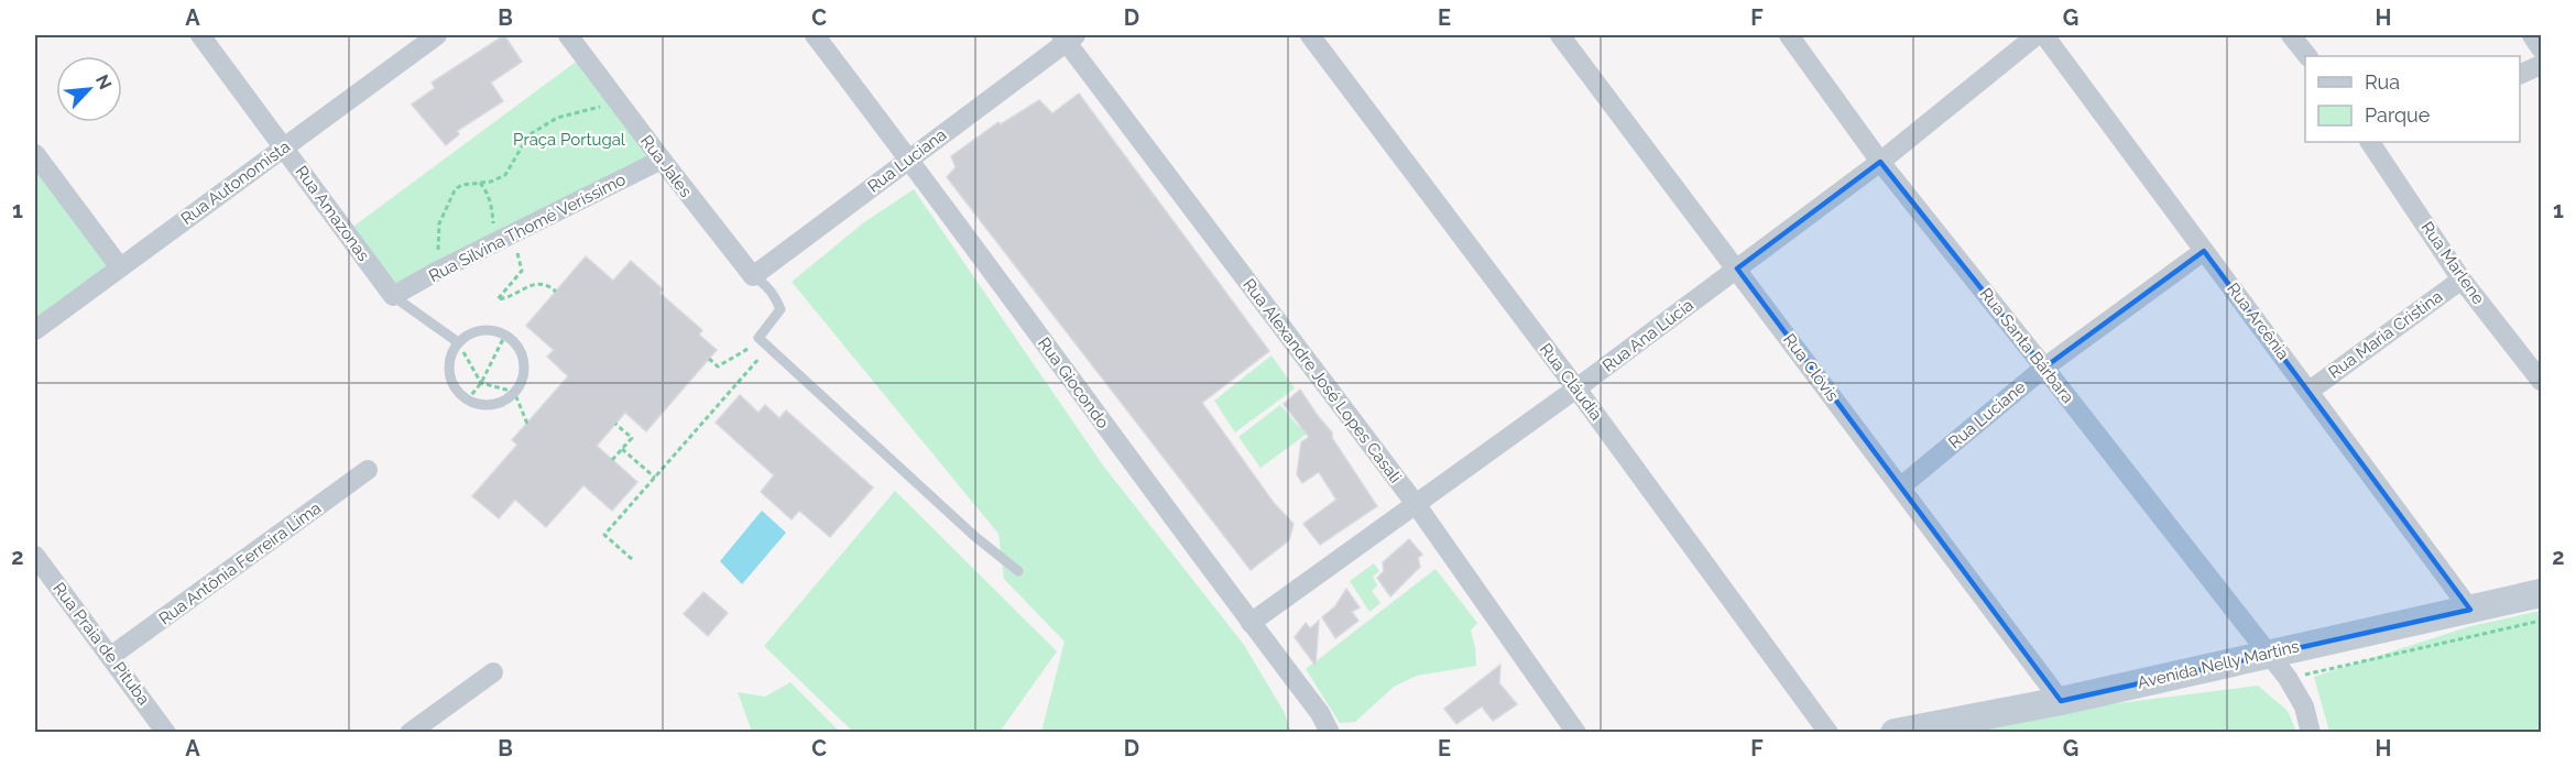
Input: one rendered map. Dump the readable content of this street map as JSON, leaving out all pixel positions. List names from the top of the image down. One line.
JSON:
{"streets":{"main road":["Avenida Nelly Martins"],"street":["Rua Luciana","Rua Jales","Rua Autonomista","Rua Amazonas","Rua Silvina Thomé Veríssimo","Rua Marlene","Rua Arcênia","Rua Maria Cristina","Rua Ana Lúcia","Rua Santa Bárbara","Rua Clóvis","Rua Alexandre José Lopes Casali","Rua Cláudia","Rua Giocondo","Rua Luciane","Rua Antônia Ferreira Lima","Rua Praia de Pituba"]},"crossings":[["Rua Luciana","Rua Jales"],["Rua Luciana","Rua Alexandre José Lopes Casali"],["Rua Luciana","Rua Giocondo"],["Rua Jales","Rua Silvina Thomé Veríssimo"],["Rua Autonomista","Rua Amazonas"],["Rua Amazonas","Rua Silvina Thomé Veríssimo"],["Rua Marlene","Rua Maria Cristina"],["Rua Arcênia","Rua Maria Cristina"],["Rua Arcênia","Rua Luciane"],["Rua Arcênia","Avenida Nelly Martins"],["Rua Ana Lúcia","Rua Santa Bárbara"],["Rua Ana Lúcia","Rua Clóvis"],["Rua Ana Lúcia","Rua Alexandre José Lopes Casali"],["Rua Ana Lúcia","Rua Cláudia"],["Rua Ana Lúcia","Rua Giocondo"],["Rua Santa Bárbara","Rua Luciane"],["Rua Santa Bárbara","Avenida Nelly Martins"],["Rua Clóvis","Rua Luciane"],["Rua Clóvis","Avenida Nelly Martins"],["Rua Antônia Ferreira Lima","Rua Praia de Pituba"]],"parks":["Praça Portugal"],"legend":["Rua","Parque"],"north":"top right","grid":{"columns":["A","B","C","D","E","F","G","H"],"rows":["1","2"]}}
